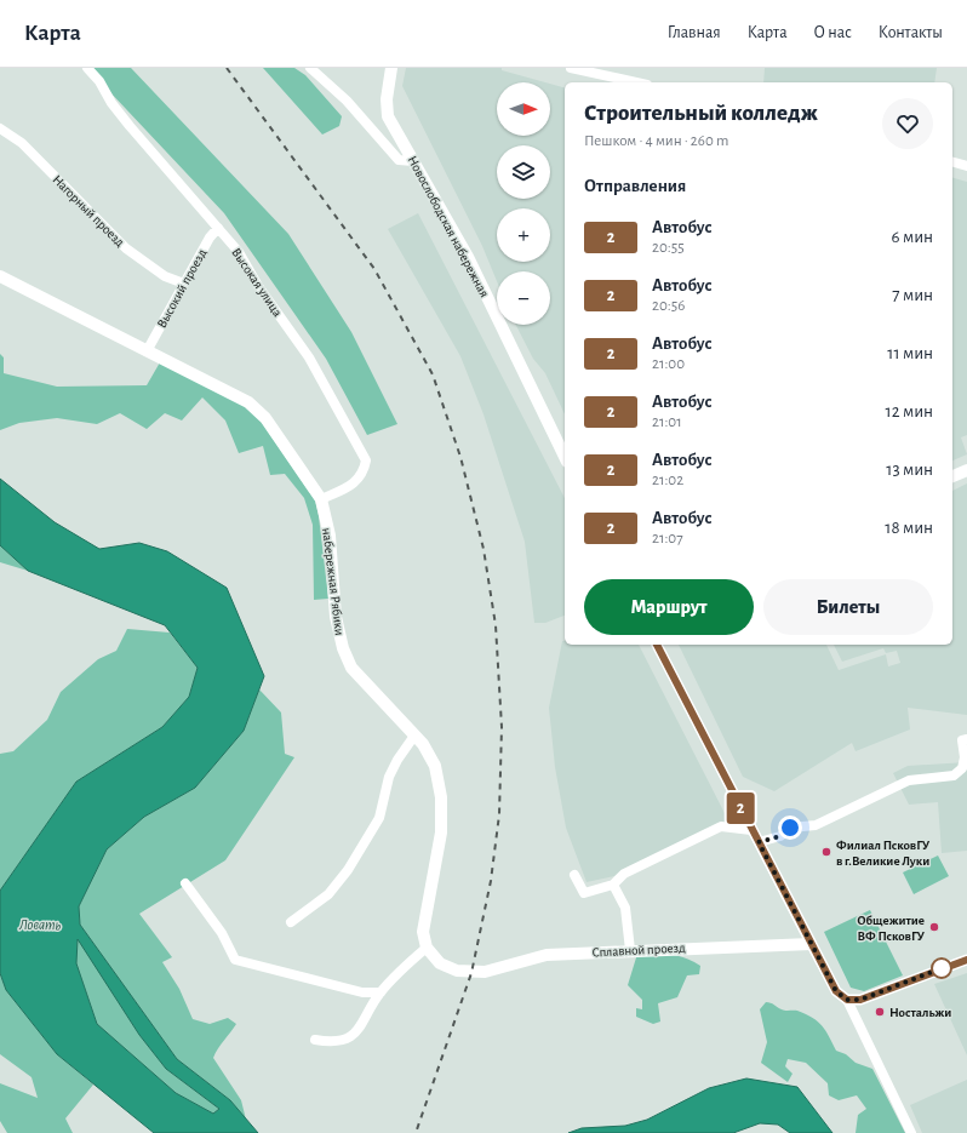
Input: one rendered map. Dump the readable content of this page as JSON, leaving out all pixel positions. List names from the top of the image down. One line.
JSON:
{"streets":{"street":["Нагорный проезд","Новослободская набережная","Высокая улица","Высокий проезд","набережная Рябики","Сплавной проезд"]},"crossings":[["Нагорный проезд","Высокий проезд"],["Высокая улица","Высокий проезд"],["Высокая улица","набережная Рябики"],["Высокий проезд","набережная Рябики"],["набережная Рябики","Сплавной проезд"]],"water":["Ловать"],"places":["Филиал ПсковГУ в г.Великие Луки","Общежитие ВФ ПсковГУ","Ностальжи"],"lines":["bus line 2"],"north":"right","page":{"header":"Карта","nav":["Главная","Карта","О нас","Контакты"],"on_map":"2","map_buttons":["+","−"],"heading":[["Строительный колледж","Пешком · 4 мин · 260 m"],"Отправления"],"list":[{"mark":"2","name":"Автобус","note":"20:55","value":"6 мин"},{"mark":"2","name":"Автобус","note":"20:56","value":"7 мин"},{"mark":"2","name":"Автобус","note":"21:00","value":"11 мин"},{"mark":"2","name":"Автобус","note":"21:01","value":"12 мин"},{"mark":"2","name":"Автобус","note":"21:02","value":"13 мин"},{"mark":"2","name":"Автобус","note":"21:07","value":"18 мин"}],"buttons":["Маршрут","Билеты"]}}
